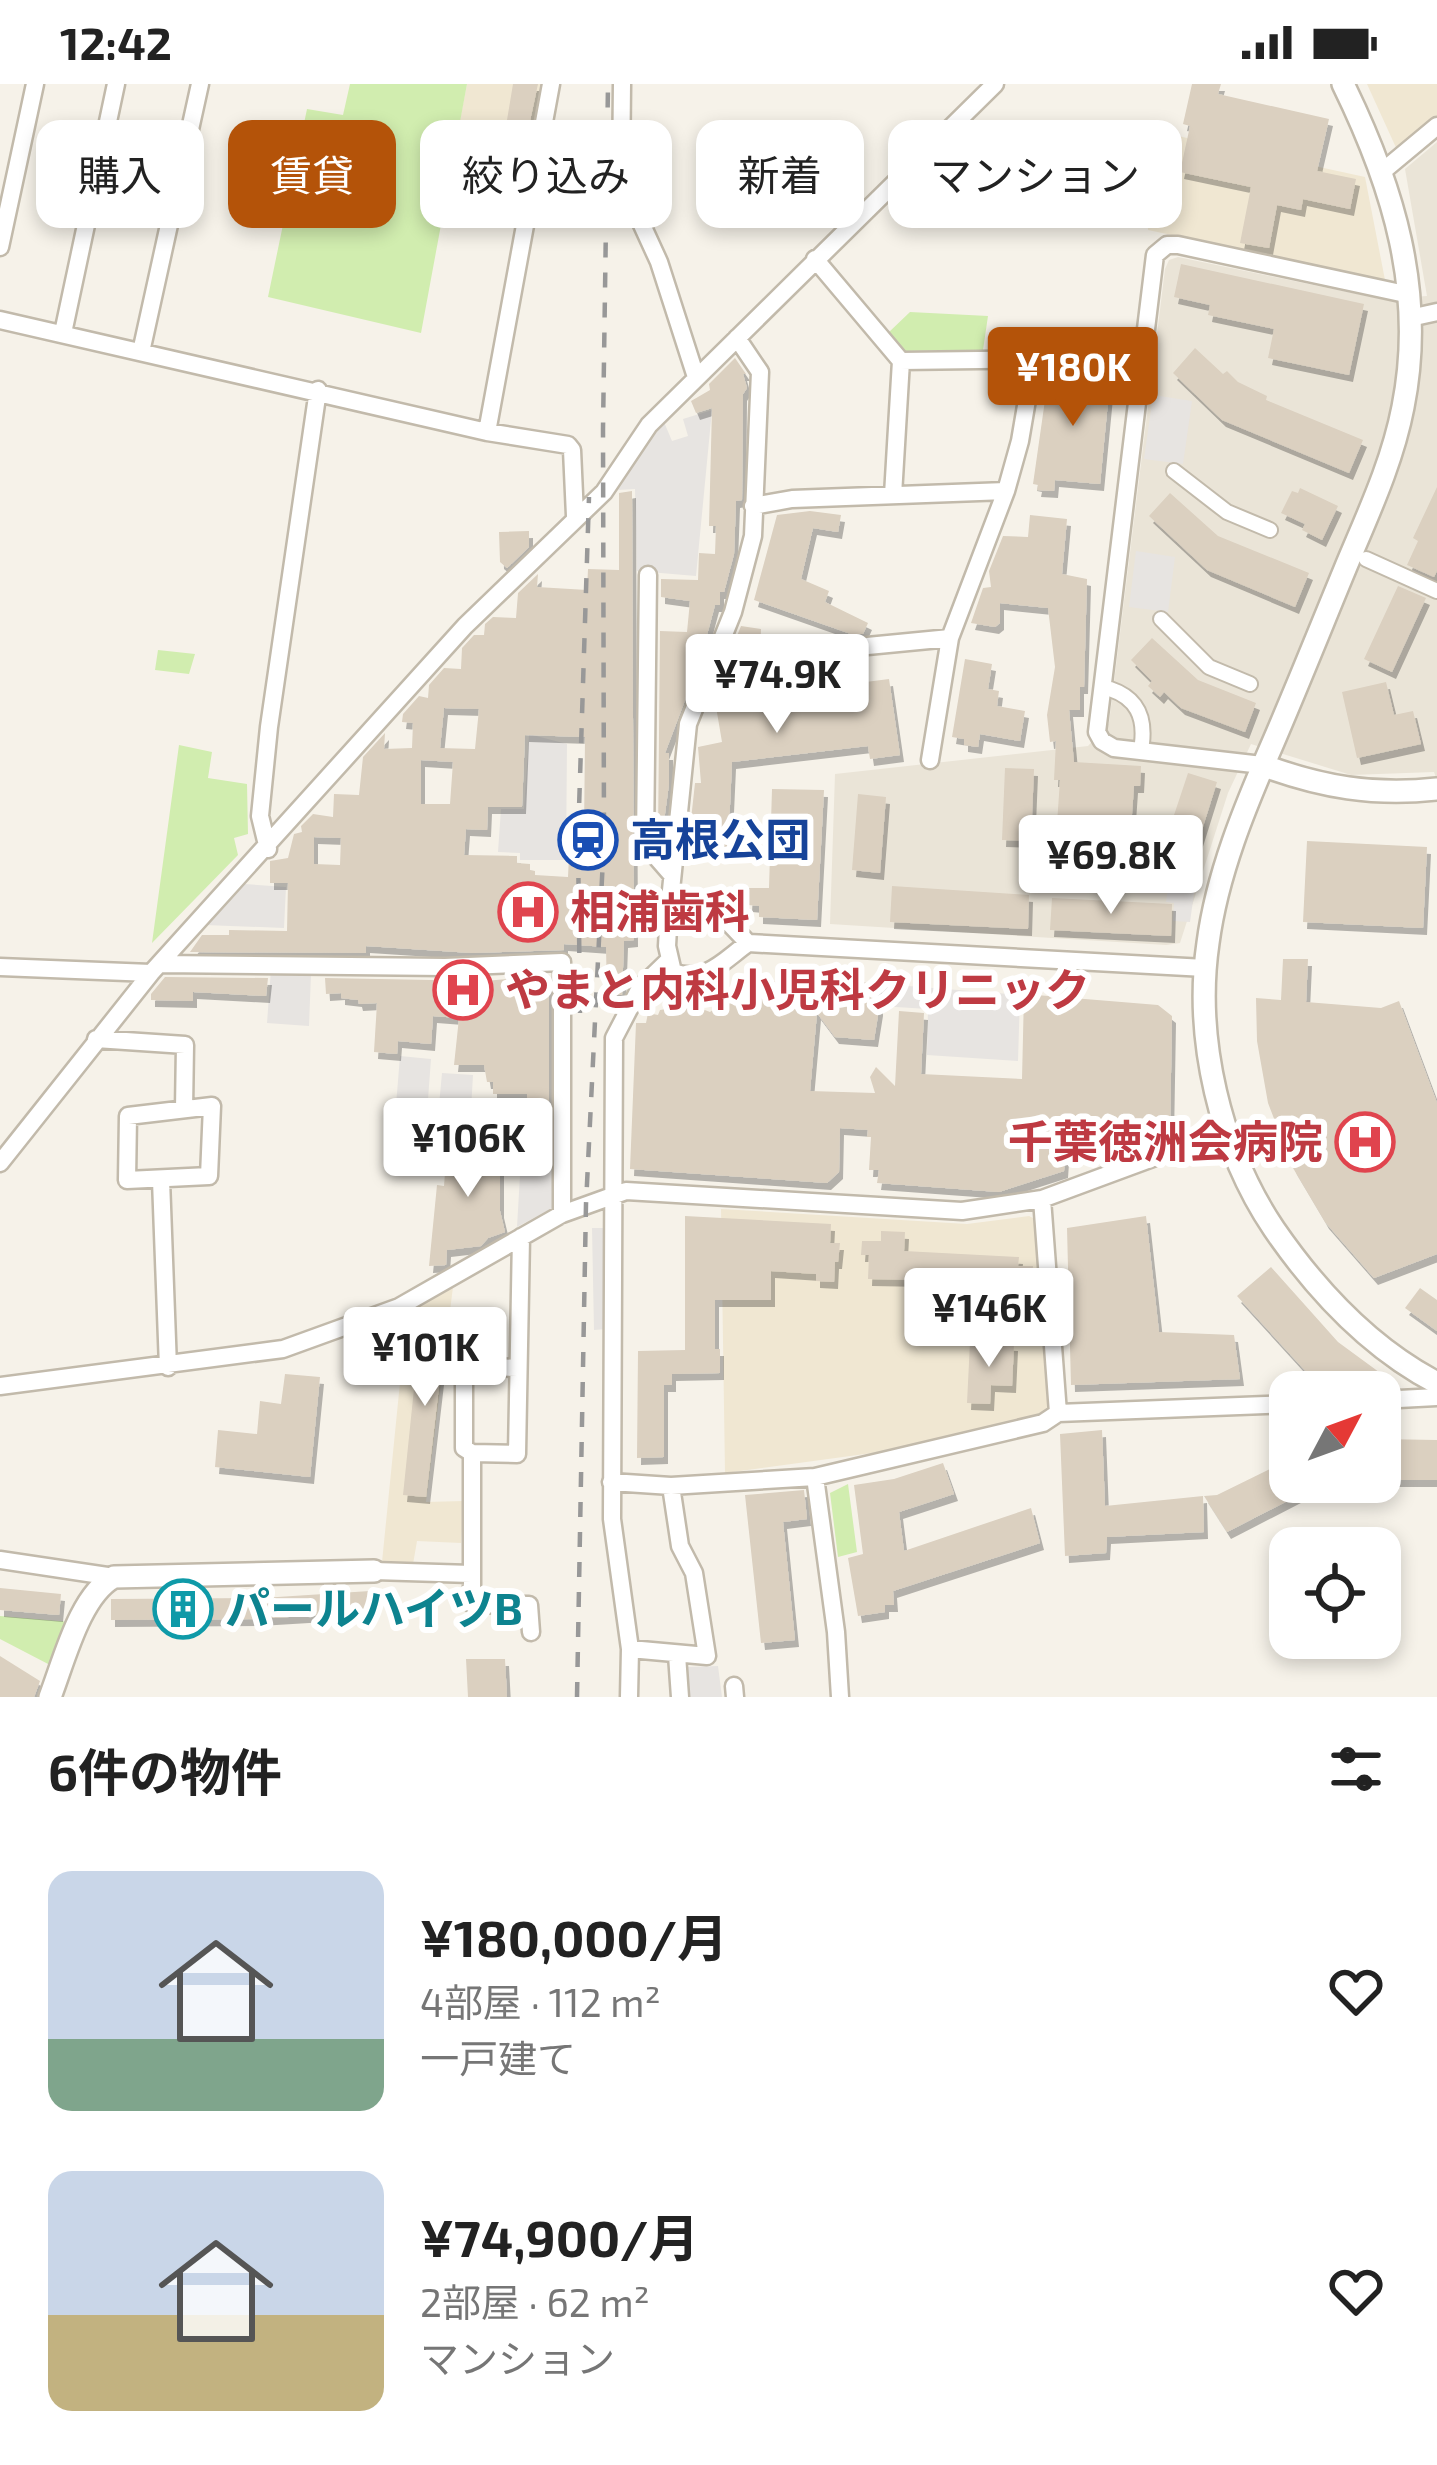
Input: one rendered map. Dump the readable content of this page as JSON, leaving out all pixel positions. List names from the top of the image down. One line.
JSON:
{"places":{"station":["高根公団"],"hospital":["相浦歯科","やまと内科小児科クリニック","千葉徳洲会病院"],"building":["パールハイツB"]},"north":"top right","page":{"status":"12:42","chip":["購入","賃貸","絞り込み","新着","マンション"],"price":["¥180K","¥74.9K","¥69.8K","¥106K","¥146K","¥101K"],"heading":"6件の物件","list":[{"name":"¥180,000/月","note":"4部屋 · 112 m² · 一戸建て"},{"name":"¥74,900/月","note":"2部屋 · 62 m² · マンション"}]}}
